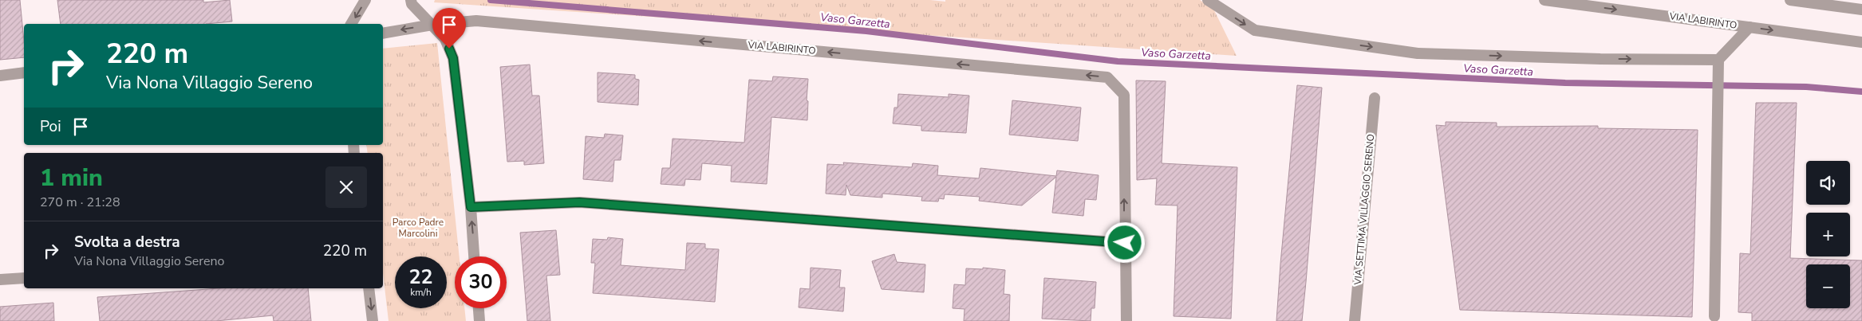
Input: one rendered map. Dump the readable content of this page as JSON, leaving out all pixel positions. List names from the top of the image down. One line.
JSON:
{"streets":{"street":["VIA LABIRINTO","VIA SETTIMA VILLAGGIO SERENO"]},"water":["Vaso Garzetta"],"parks":["Parco Padre Marcolini"],"page":{"turn":["220 m","Via Nona Villaggio Sereno"],"then":"Poi","heading":["1 min","270 m · 21:28"],"map_buttons":["+","−"],"list":[{"name":"Svolta a destra","note":"Via Nona Villaggio Sereno","value":"220 m"}],"speed":"22 km/h","limit":"30"}}
